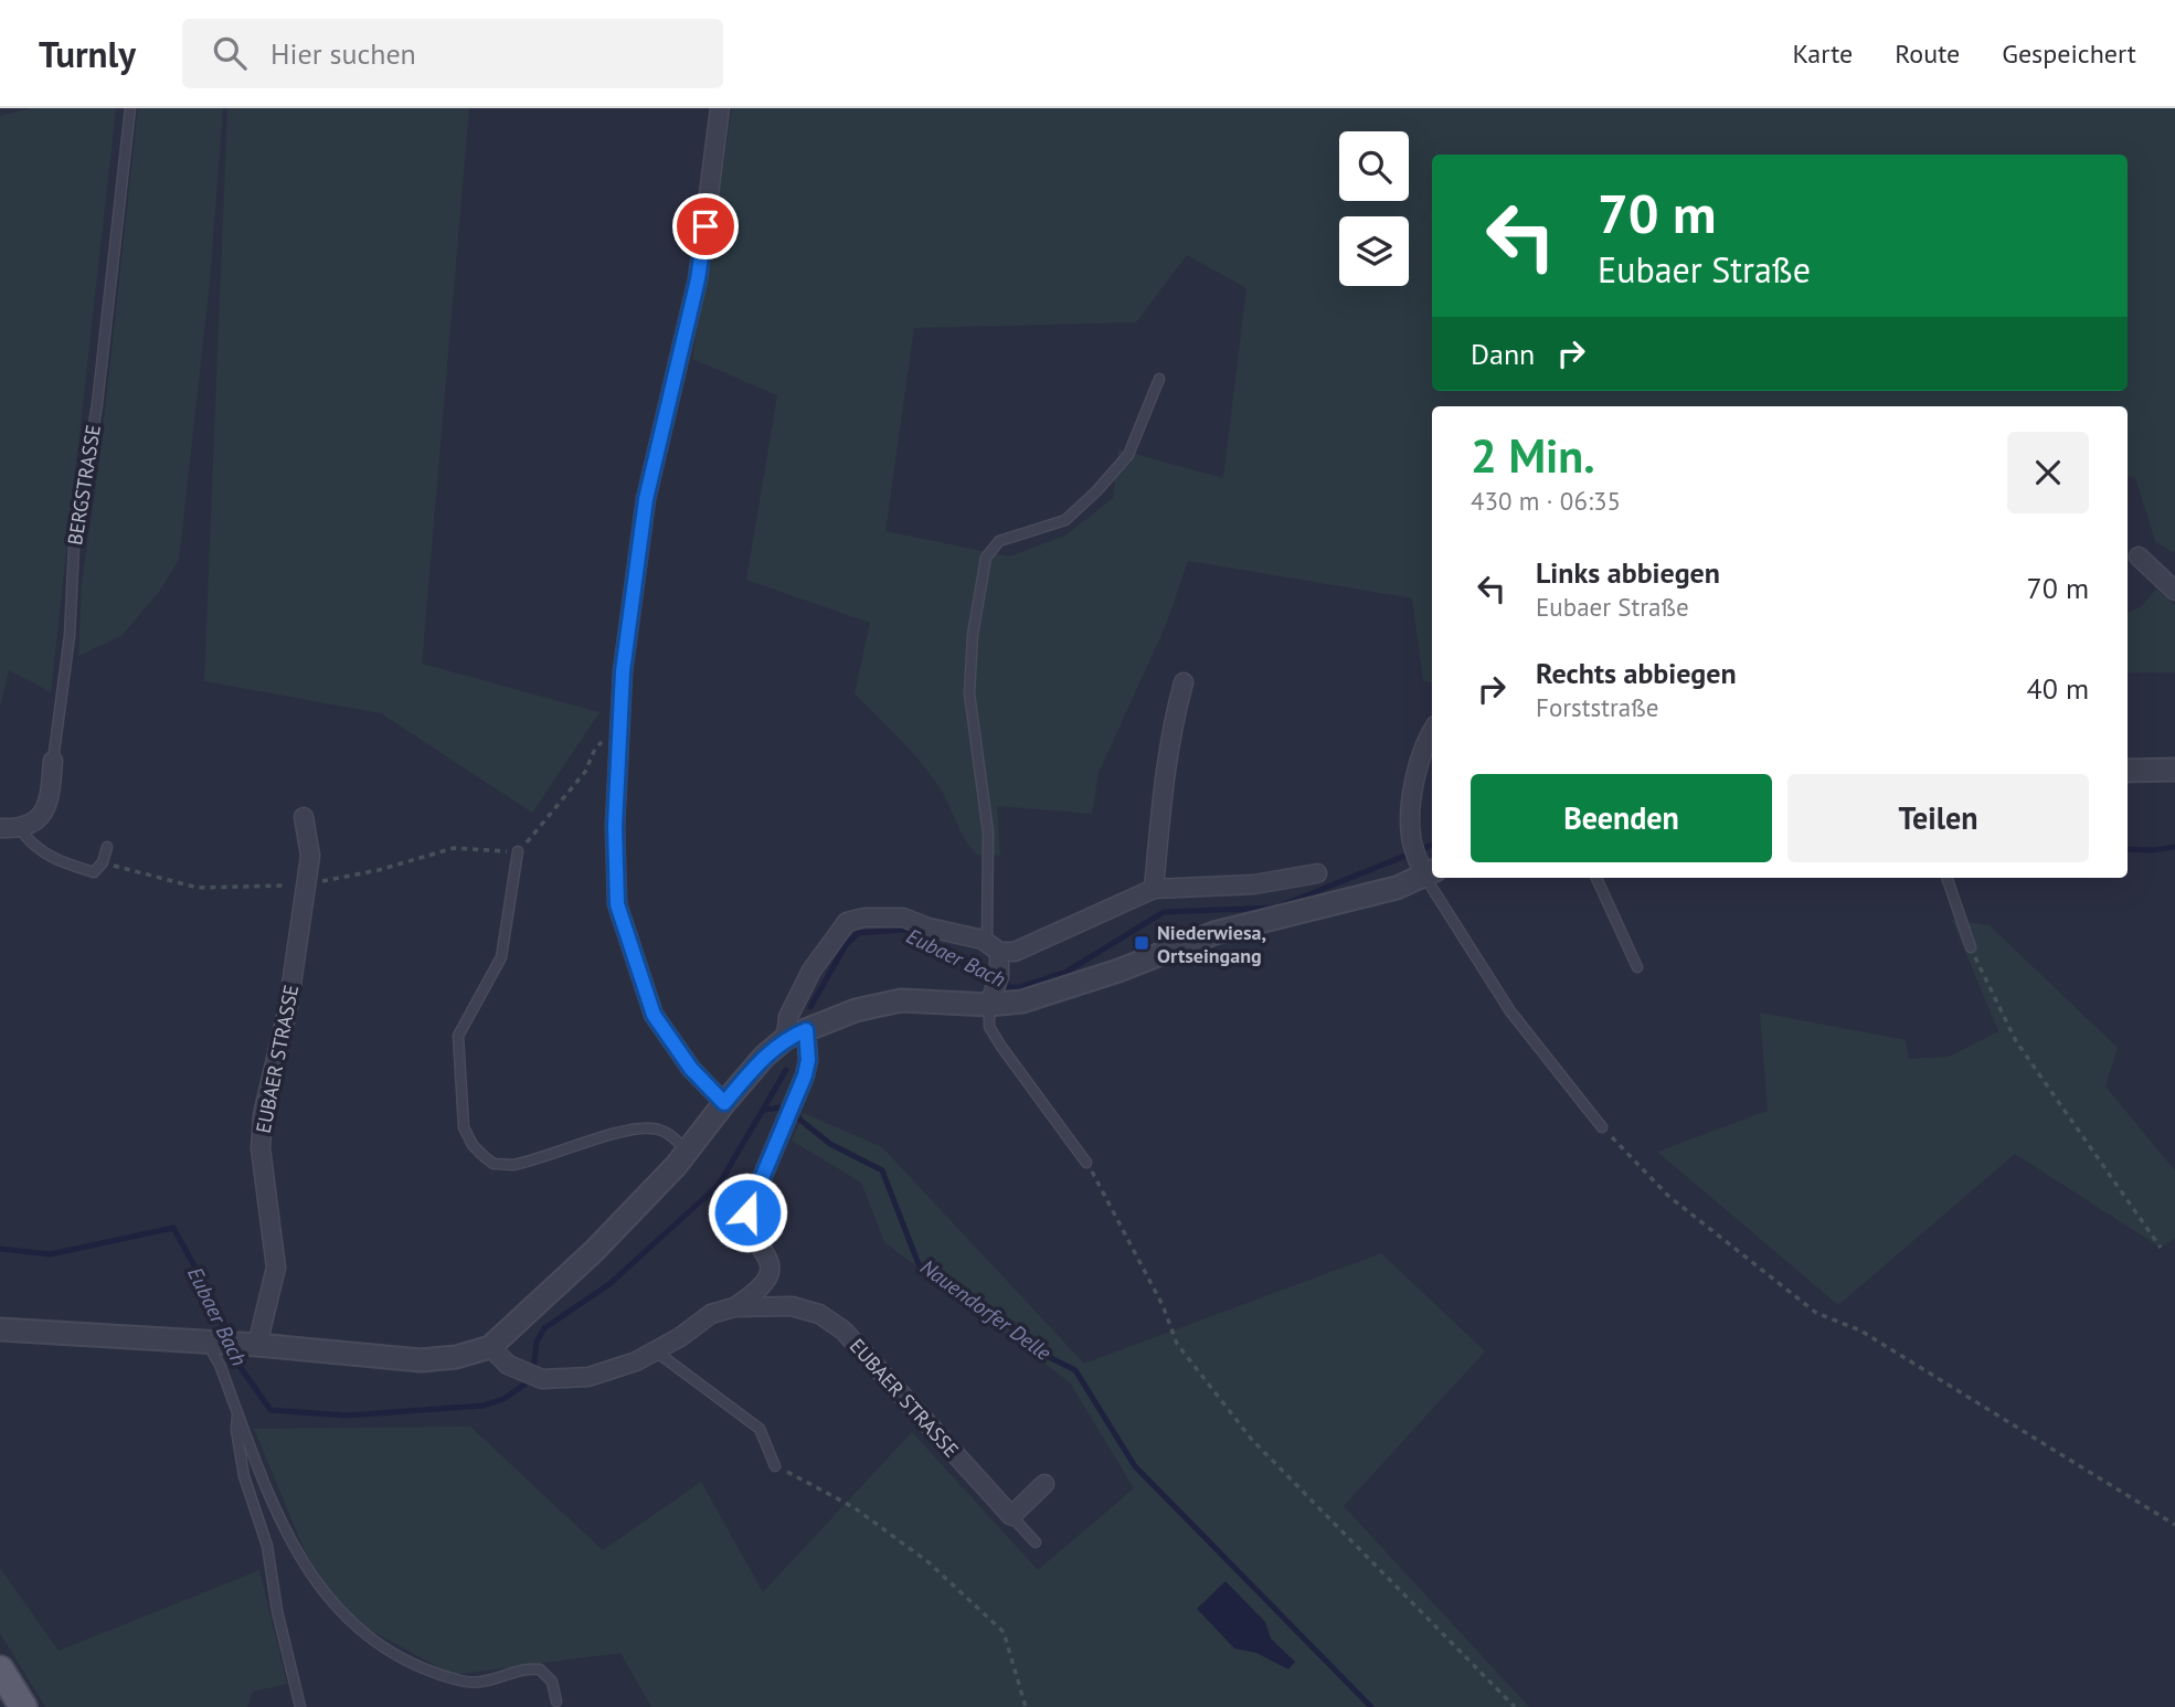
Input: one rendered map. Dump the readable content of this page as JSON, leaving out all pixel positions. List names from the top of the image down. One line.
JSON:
{"streets":{"street":["BERGSTRASSE","EUBAER STRASSE"]},"water":["Eubaer Bach","Nauendorfer Delle"],"places":{"transit":["Niederwiesa, Ortseingang"]},"page":{"header":"Turnly","search":"Hier suchen","nav":["Karte","Route","Gespeichert"],"turn":["70 m","Eubaer Straße"],"then":"Dann","heading":["2 Min.","430 m · 06:35"],"list":[{"name":"Links abbiegen","note":"Eubaer Straße","value":"70 m"},{"name":"Rechts abbiegen","note":"Forststraße","value":"40 m"}],"buttons":["Beenden","Teilen"]}}
